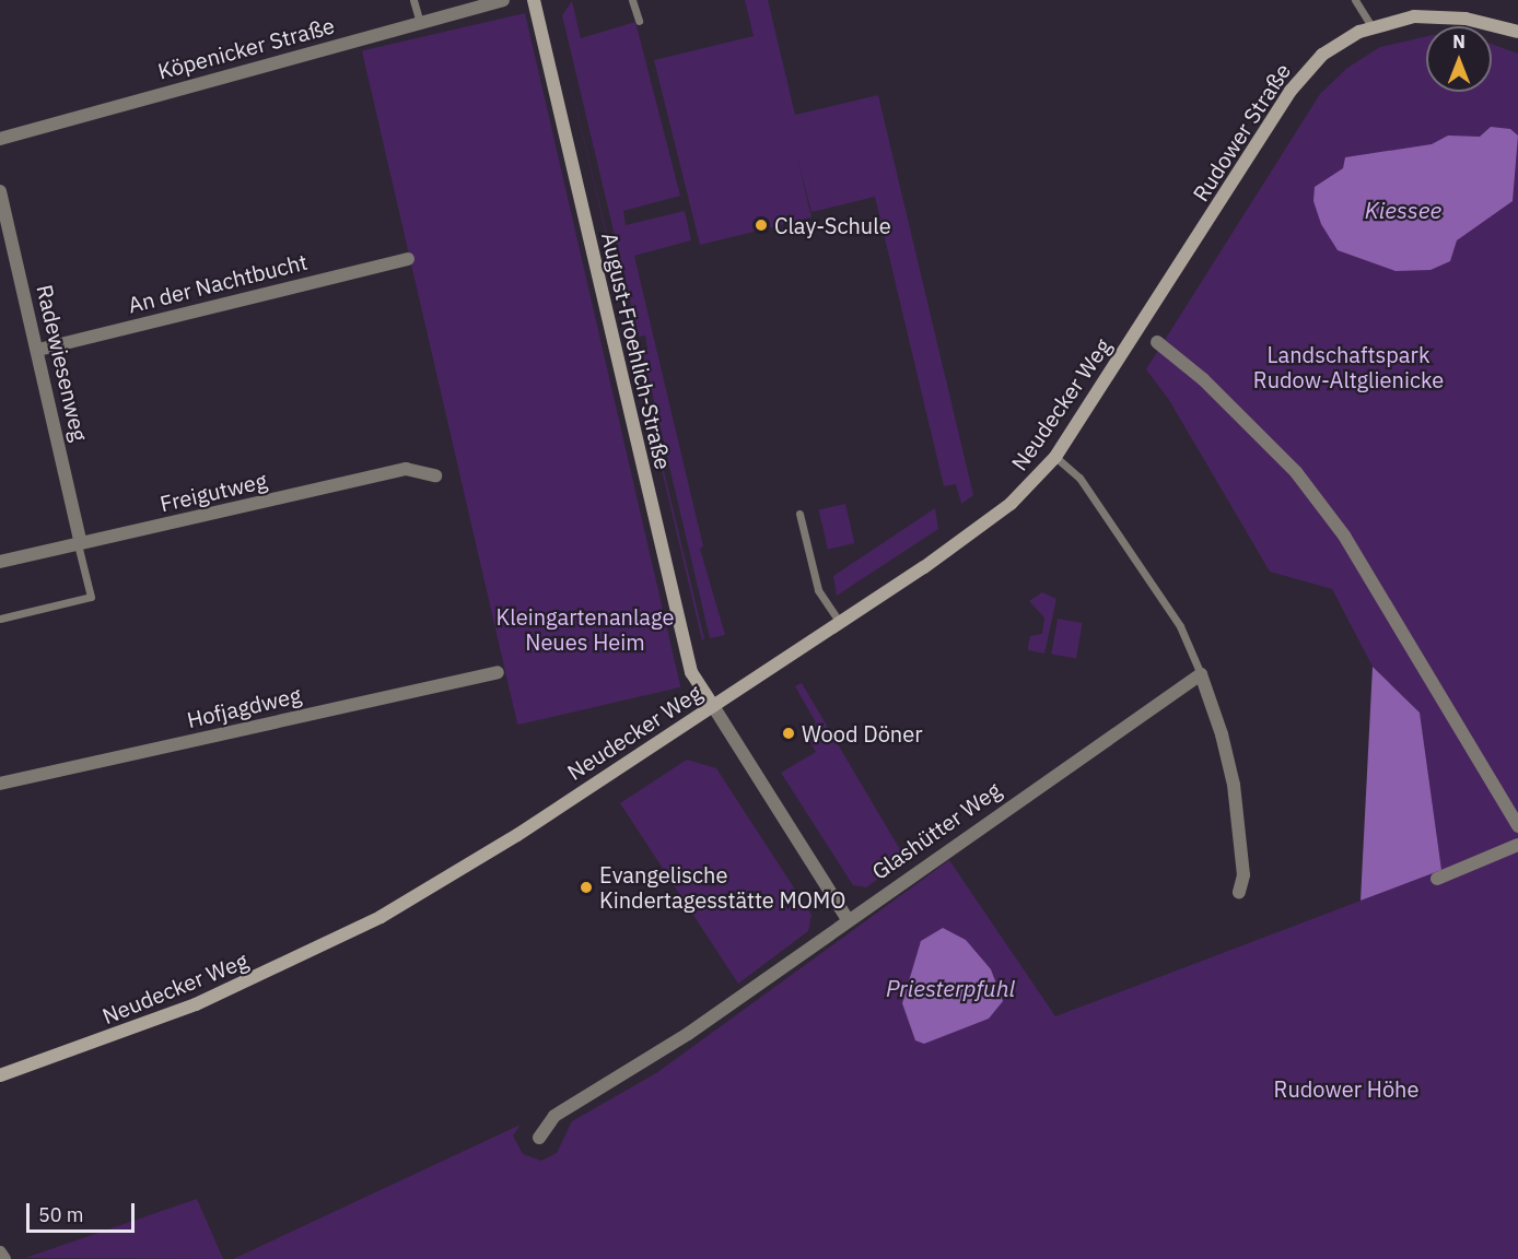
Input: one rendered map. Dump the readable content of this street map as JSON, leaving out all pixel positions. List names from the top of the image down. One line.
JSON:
{"streets":{"street":["Köpenicker Straße","Rudower Straße","An der Nachtbucht","August-Froehlich-Straße","Radewiesenweg","Neudecker Weg","Freigutweg","Hofjagdweg","Glashütter Weg"]},"crossings":[["Rudower Straße","Neudecker Weg"],["An der Nachtbucht","Radewiesenweg"],["August-Froehlich-Straße","Neudecker Weg"],["Radewiesenweg","Freigutweg"]],"water":["Kiessee","Priesterpfuhl"],"parks":["Landschaftspark Rudow-Altglienicke","Kleingartenanlage Neues Heim","Rudower Höhe"],"places":["Clay-Schule","Wood Döner","Evangelische Kindertagesstätte MOMO"],"scale_bar":"50 m","north":"top"}
